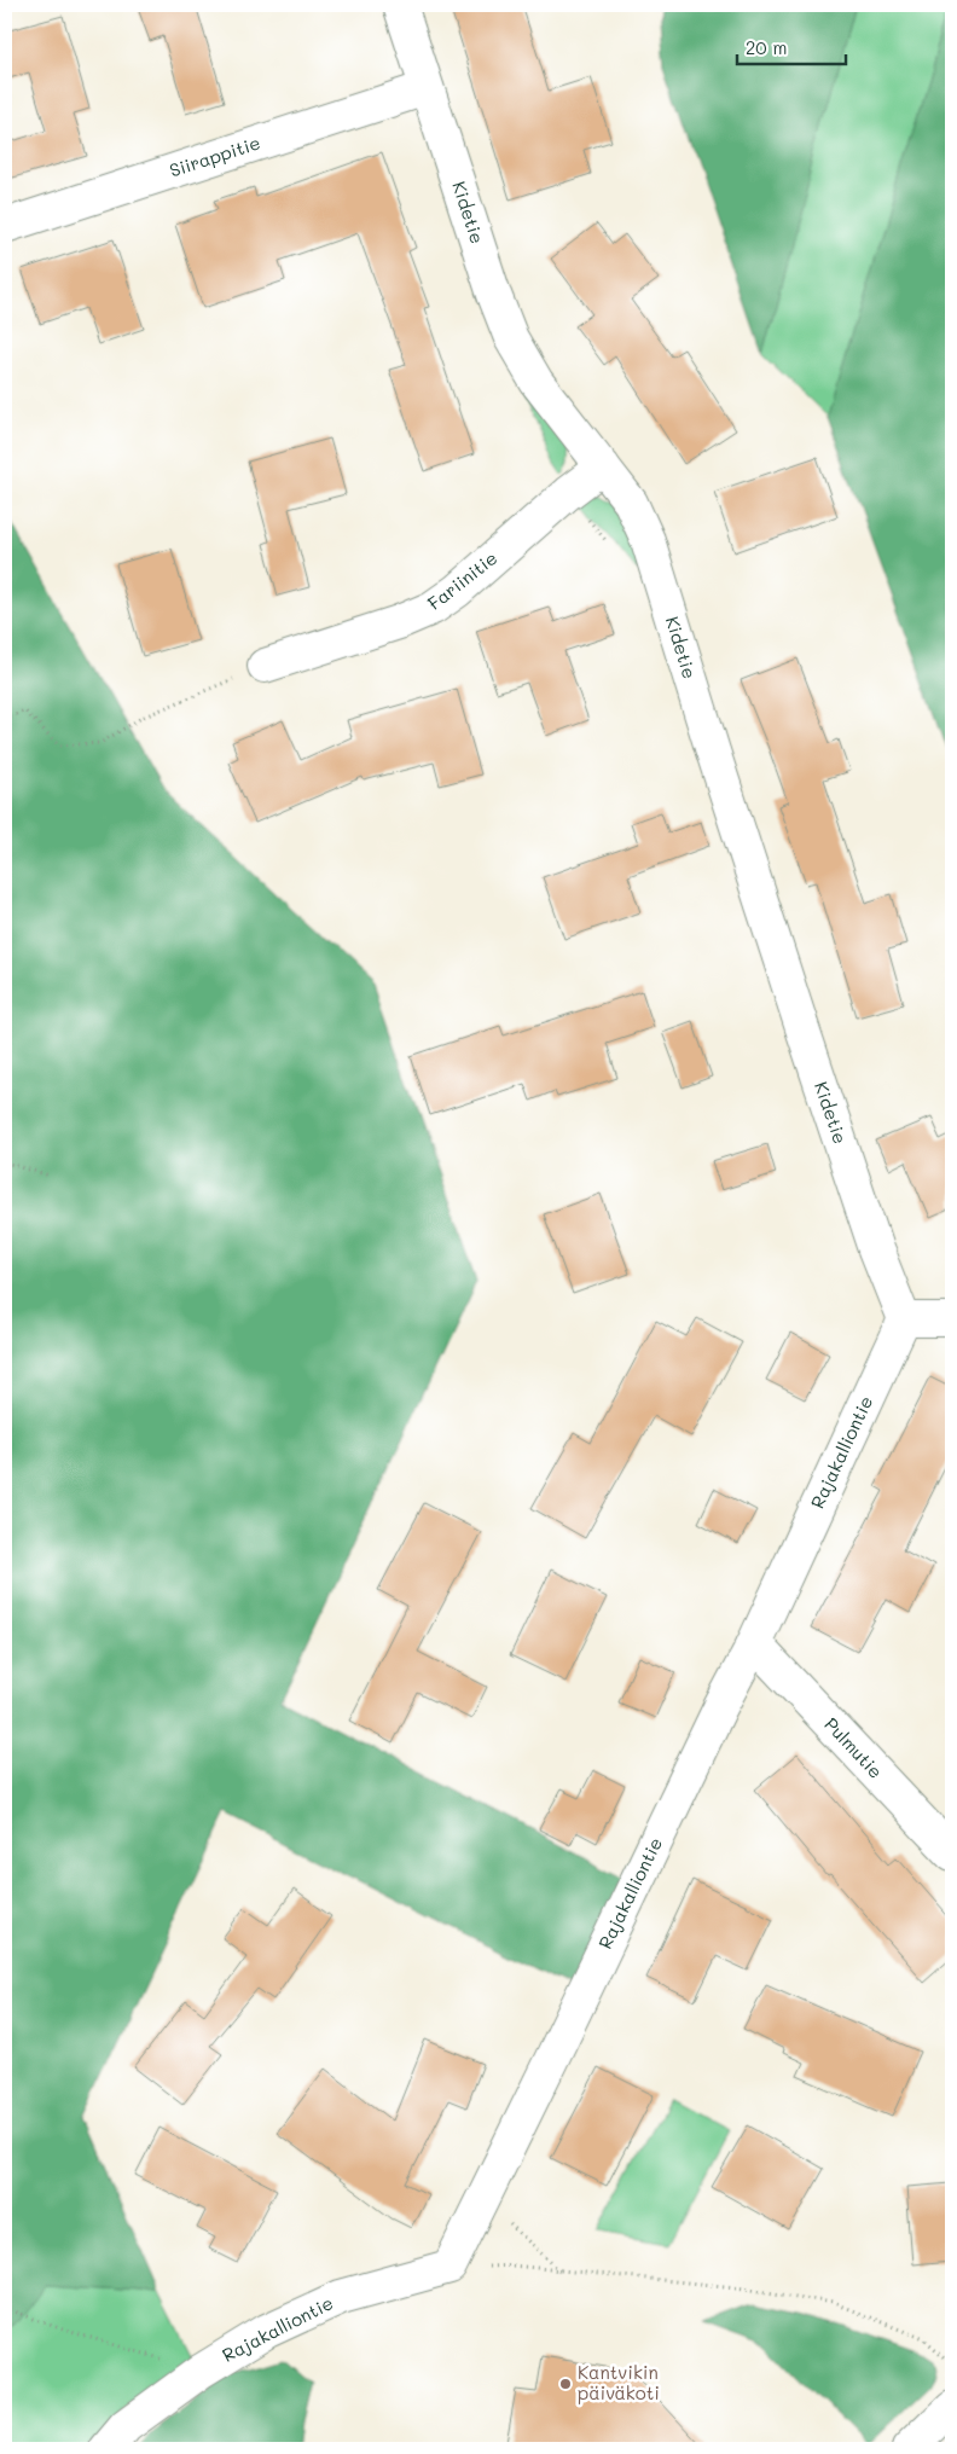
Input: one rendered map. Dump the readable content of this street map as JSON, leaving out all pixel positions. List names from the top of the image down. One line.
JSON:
{"streets":{"street":["Siirappitie","Kidetie","Fariinitie","Rajakalliontie","Pulmutie"]},"crossings":[["Siirappitie","Kidetie"],["Kidetie","Fariinitie"],["Kidetie","Rajakalliontie"],["Rajakalliontie","Pulmutie"]],"places":["Kantvikin päiväkoti"],"scale_bar":"20 m"}
